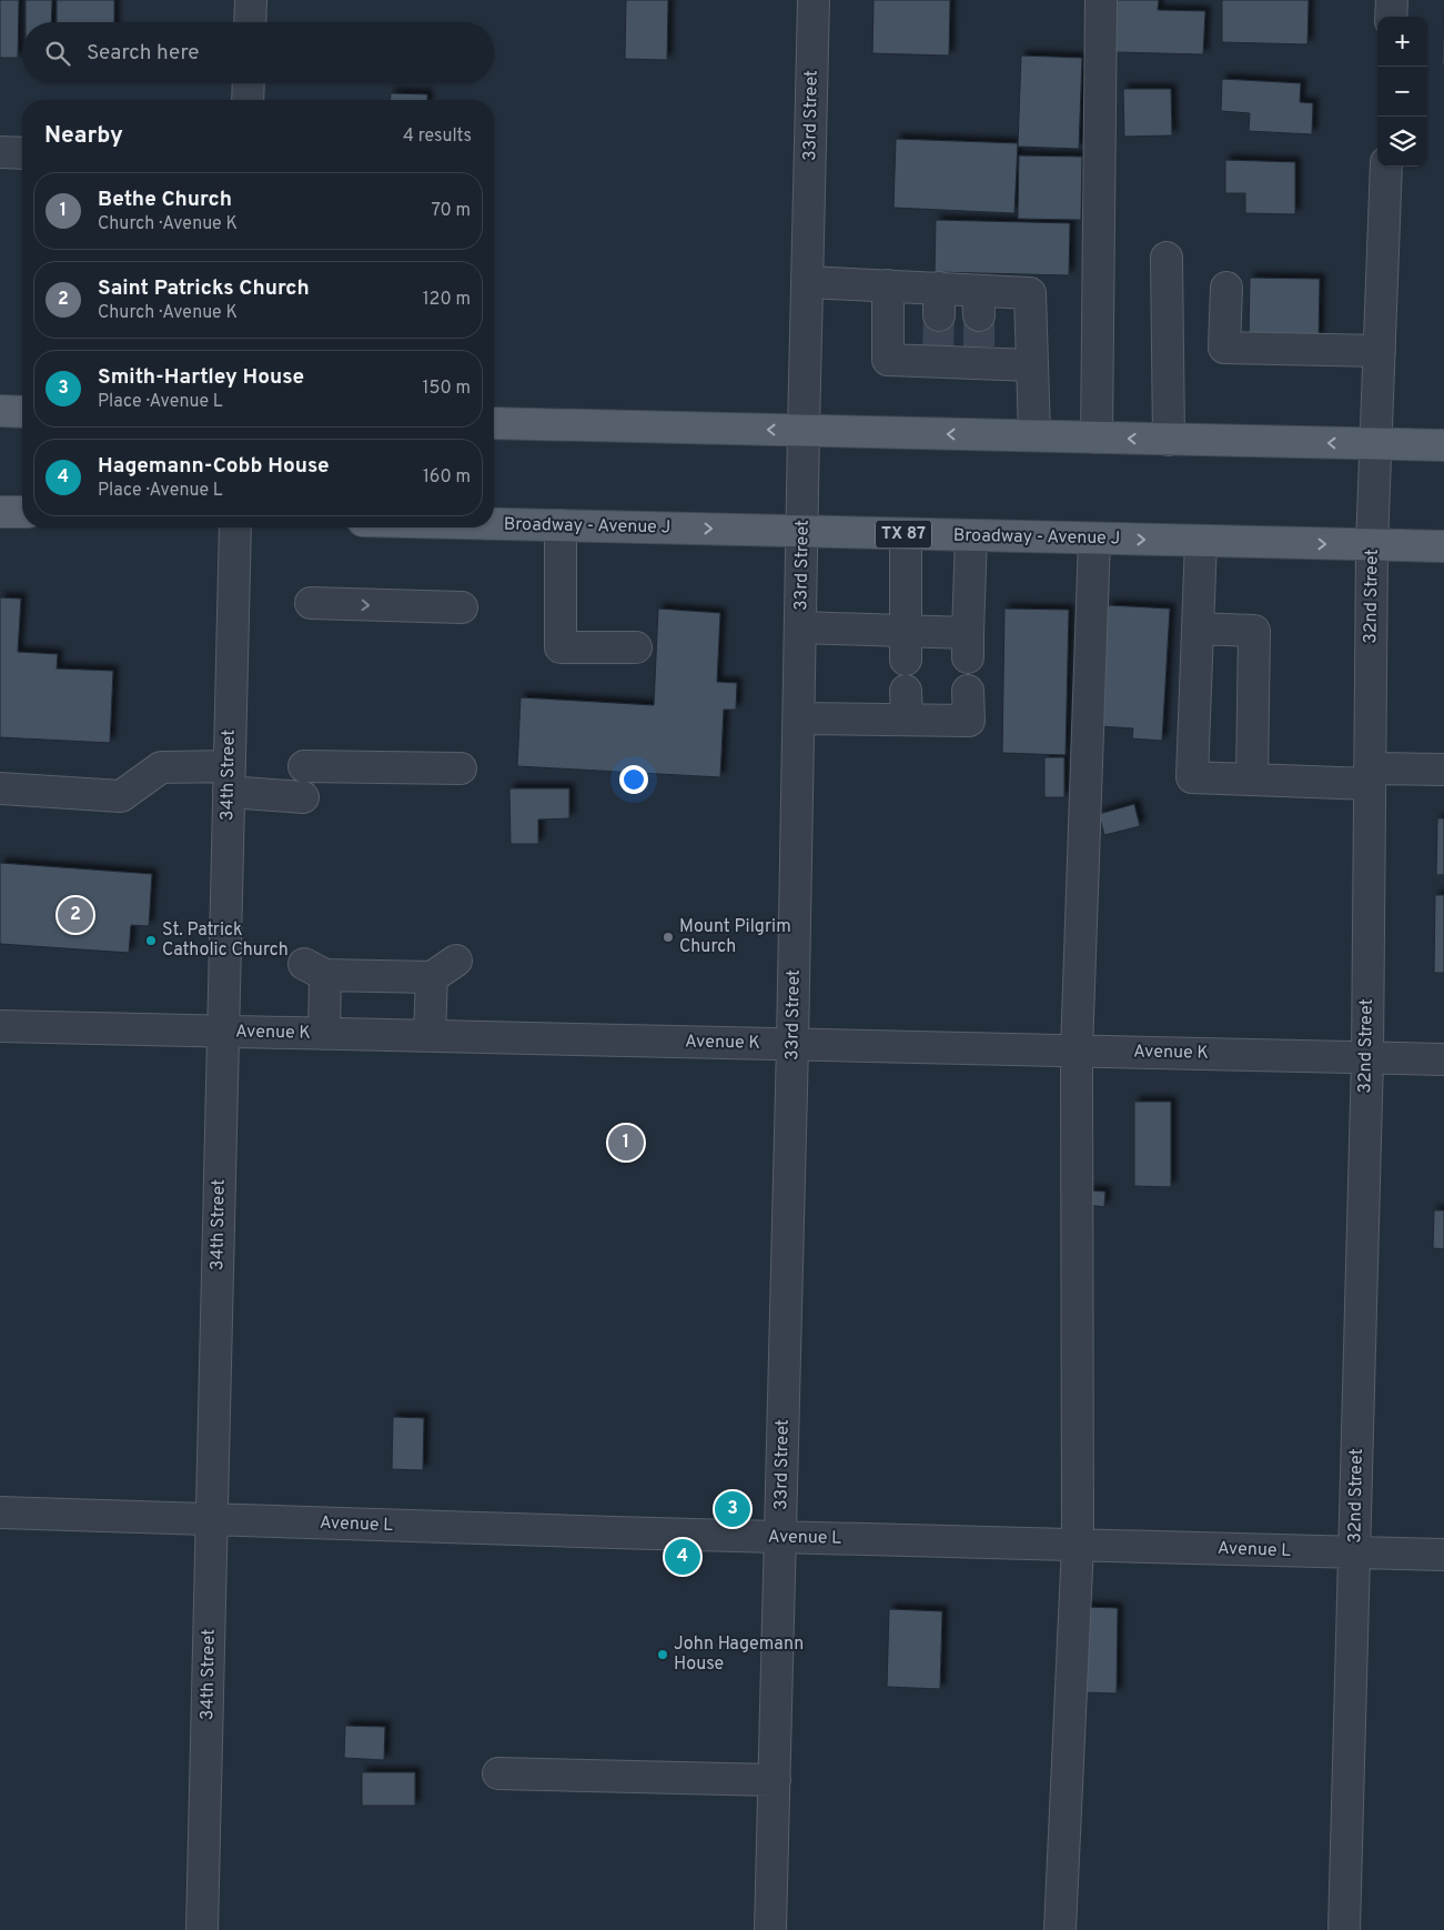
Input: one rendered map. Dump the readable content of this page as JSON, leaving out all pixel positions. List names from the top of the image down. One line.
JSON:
{"streets":{"main road":["Broadway - Avenue J","TX 87"],"street":["33rd Street","32nd Street","34th Street","Avenue K","Avenue L"]},"crossings":[["33rd Street","Broadway - Avenue J"],["33rd Street","Avenue K"],["33rd Street","Avenue L"],["Broadway - Avenue J","32nd Street"],["32nd Street","Avenue K"],["32nd Street","Avenue L"],["34th Street","Avenue K"],["34th Street","Avenue L"]],"places":["Mount Pilgrim Church","St. Patrick Catholic Church","John Hagemann House"],"page":{"map_buttons":["+","−"],"search":"Search here","heading":["Nearby","4 results"],"list":[{"mark":"1","name":"Bethe Church","note":"Church · Avenue K","value":"70 m"},{"mark":"2","name":"Saint Patricks Church","note":"Church · Avenue K","value":"120 m"},{"mark":"3","name":"Smith-Hartley House","note":"Place · Avenue L","value":"150 m"},{"mark":"4","name":"Hagemann-Cobb House","note":"Place · Avenue L","value":"160 m"}],"pins":["2","1","3","4"]}}
